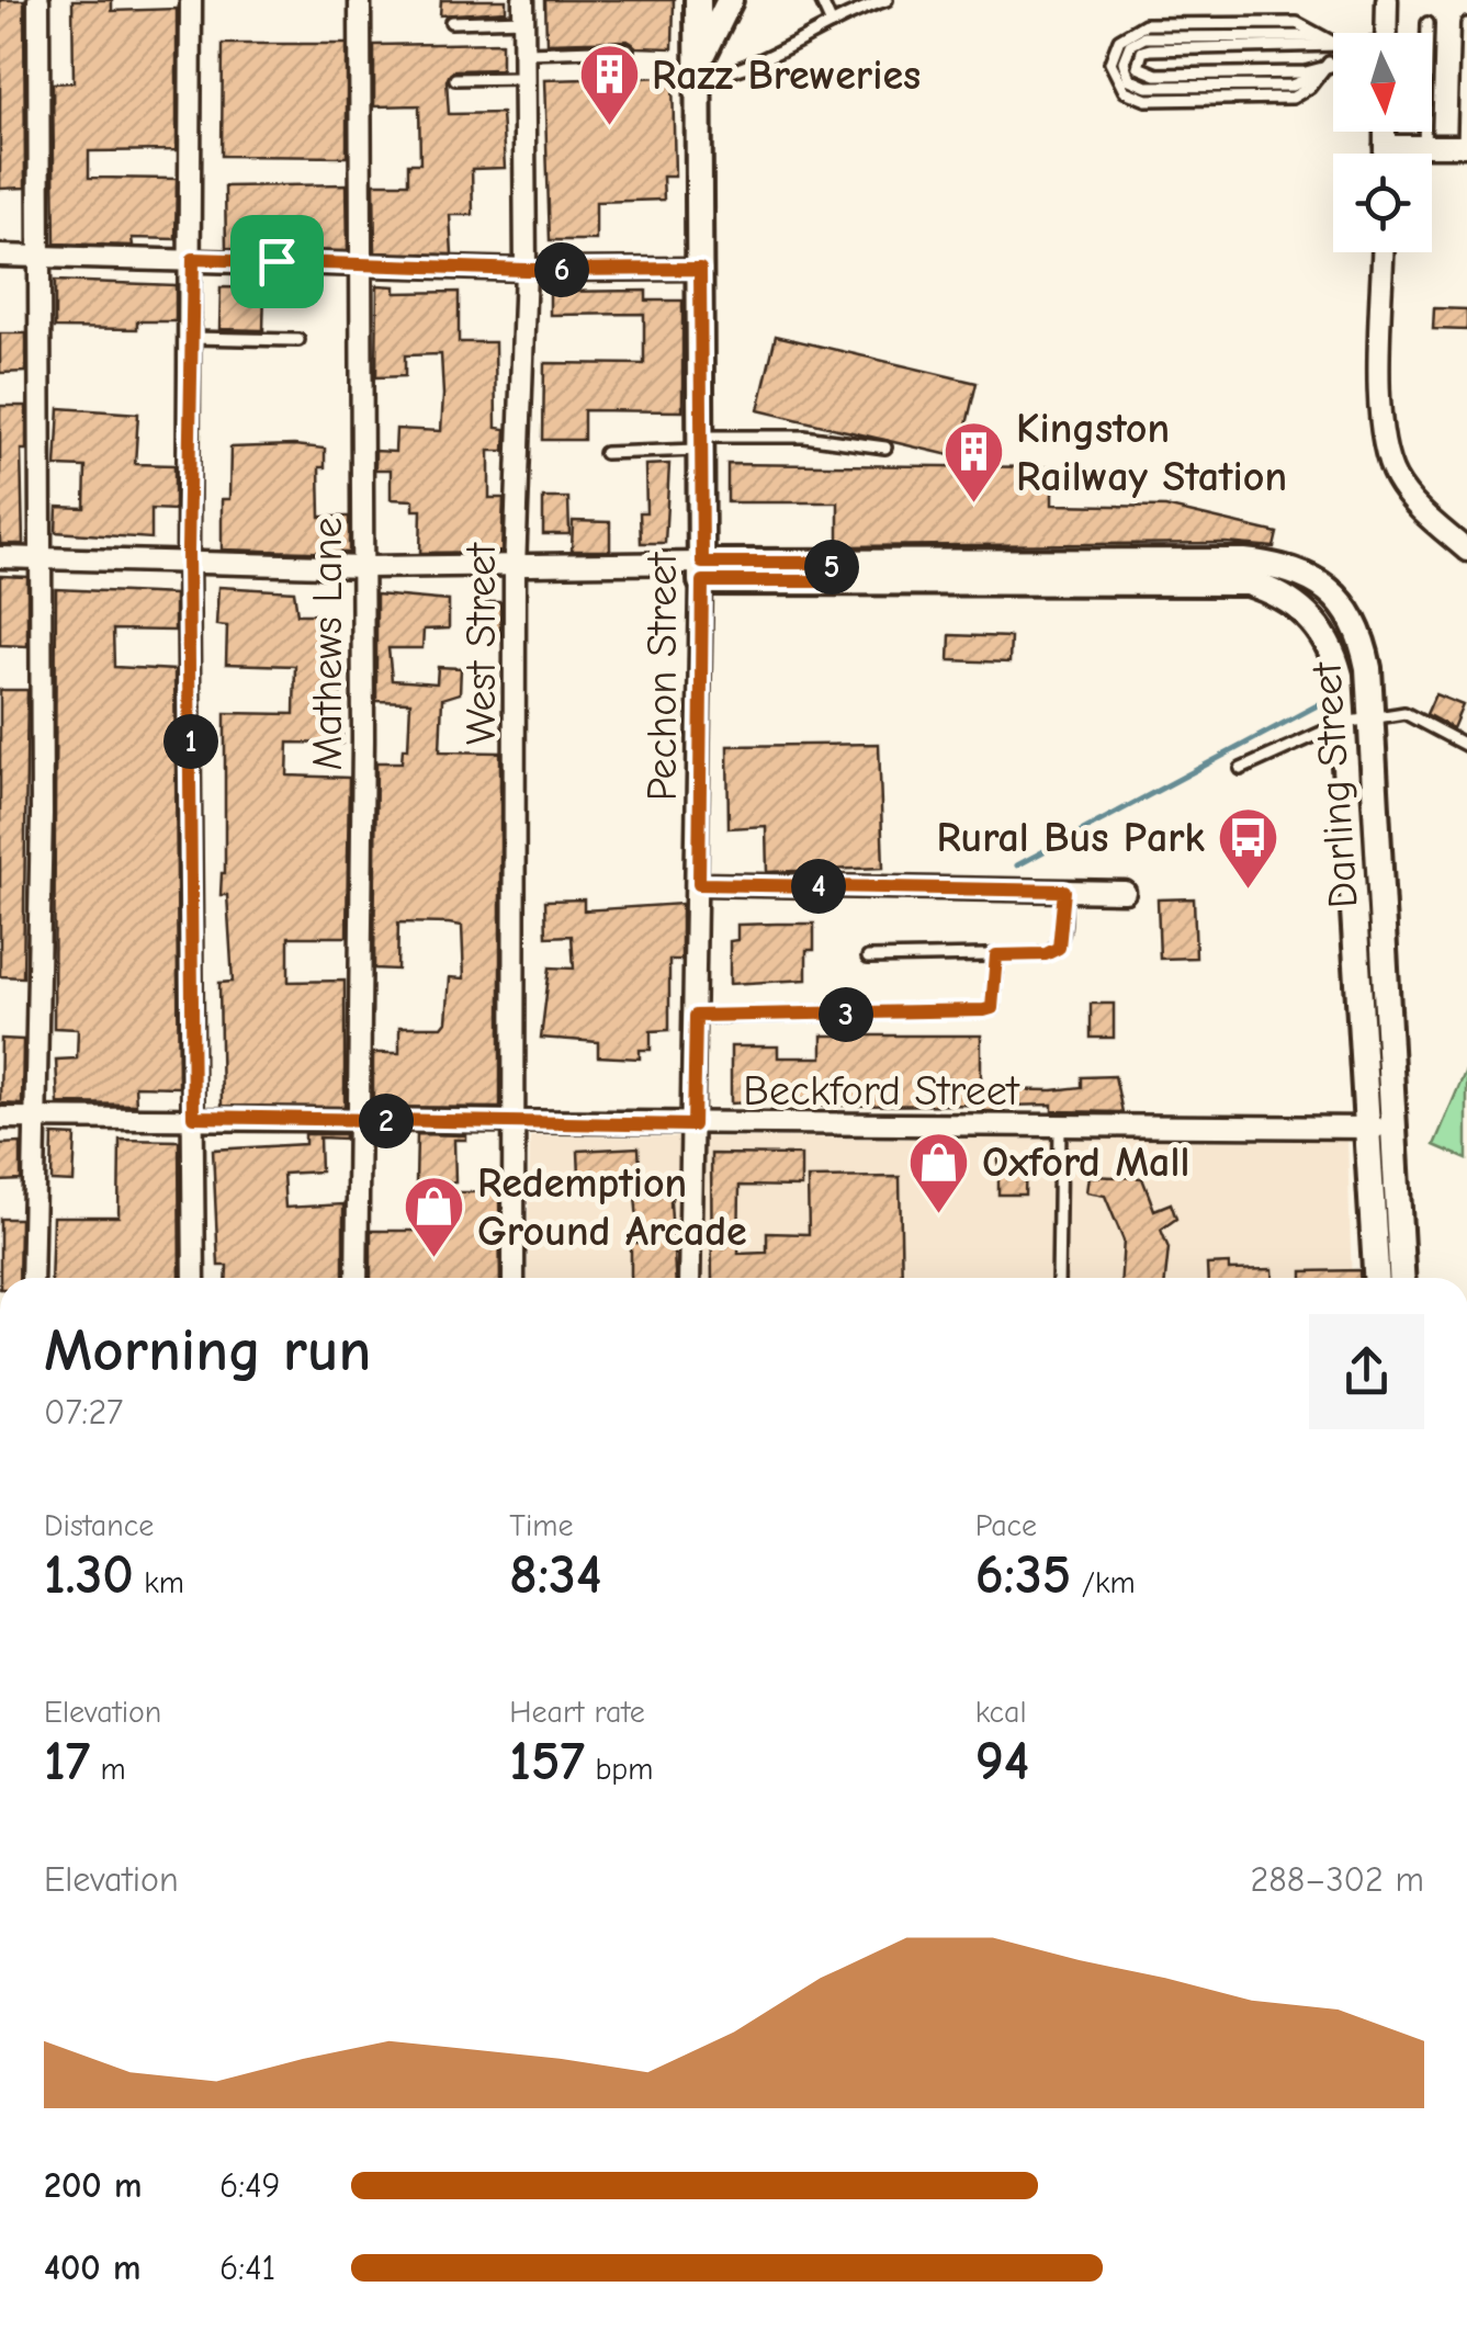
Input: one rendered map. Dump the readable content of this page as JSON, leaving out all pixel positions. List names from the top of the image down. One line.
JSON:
{"streets":{"street":["Mathews Lane","West Street","Pechon Street","Darling Street","Beckford Street"]},"crossings":[["Mathews Lane","Beckford Street"],["West Street","Beckford Street"],["Pechon Street","Darling Street"],["Pechon Street","Beckford Street"],["Darling Street","Beckford Street"]],"places":{"building":["Razz Breweries","Kingston Railway Station"],"bus stop":["Rural Bus Park"],"shop":["Oxford Mall","Redemption Ground Arcade"]},"north":"bottom","page":{"pins":["6","5","1","4","3","2"],"heading":["Morning run","07:27"],"stats":[["Distance","1.30 km"],["Time","8:34"],["Pace","6:35 /km"],["Elevation","17 m"],["Heart rate","157 bpm"],["kcal","94"]],"chart":["Elevation","288–302 m"],"list":[{"name":"200 m","note":"6:49"},{"name":"400 m","note":"6:41"}]}}
